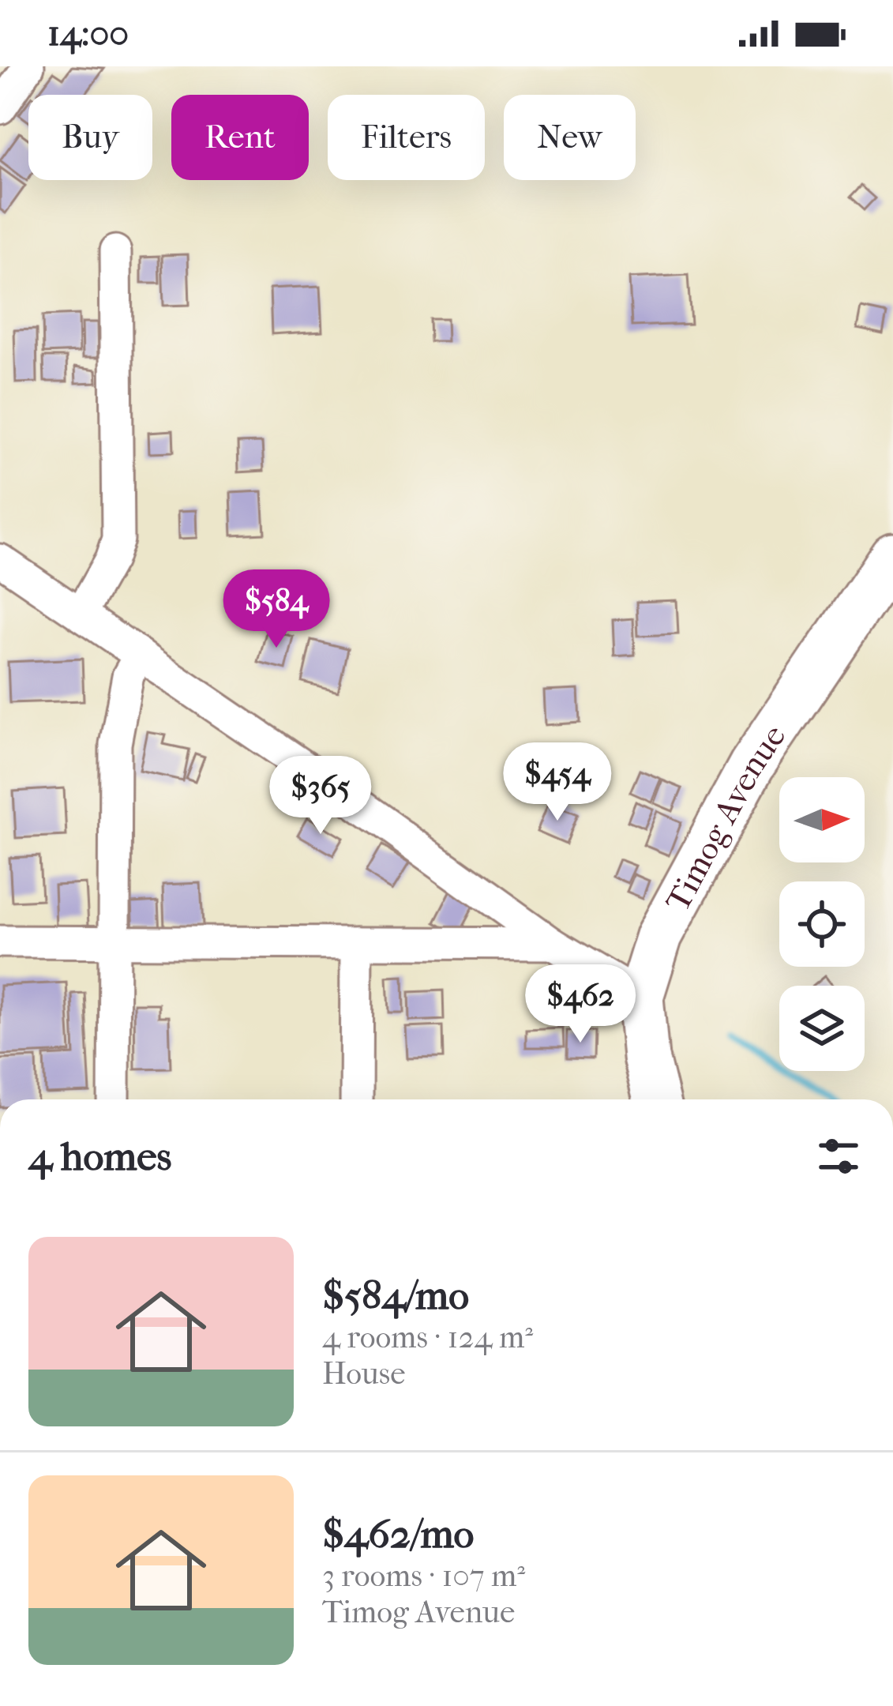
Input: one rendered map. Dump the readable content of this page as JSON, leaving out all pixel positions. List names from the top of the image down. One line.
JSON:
{"streets":{"main road":["Timog Avenue"]},"north":"right","page":{"status":"14:00","chip":["Buy","Rent","Filters","New"],"price":["$584","$454","$365","$462"],"heading":"4 homes","list":[{"name":"$584/mo","note":"4 rooms · 124 m² · House"},{"name":"$462/mo","note":"3 rooms · 107 m² · Timog Avenue"}]}}
